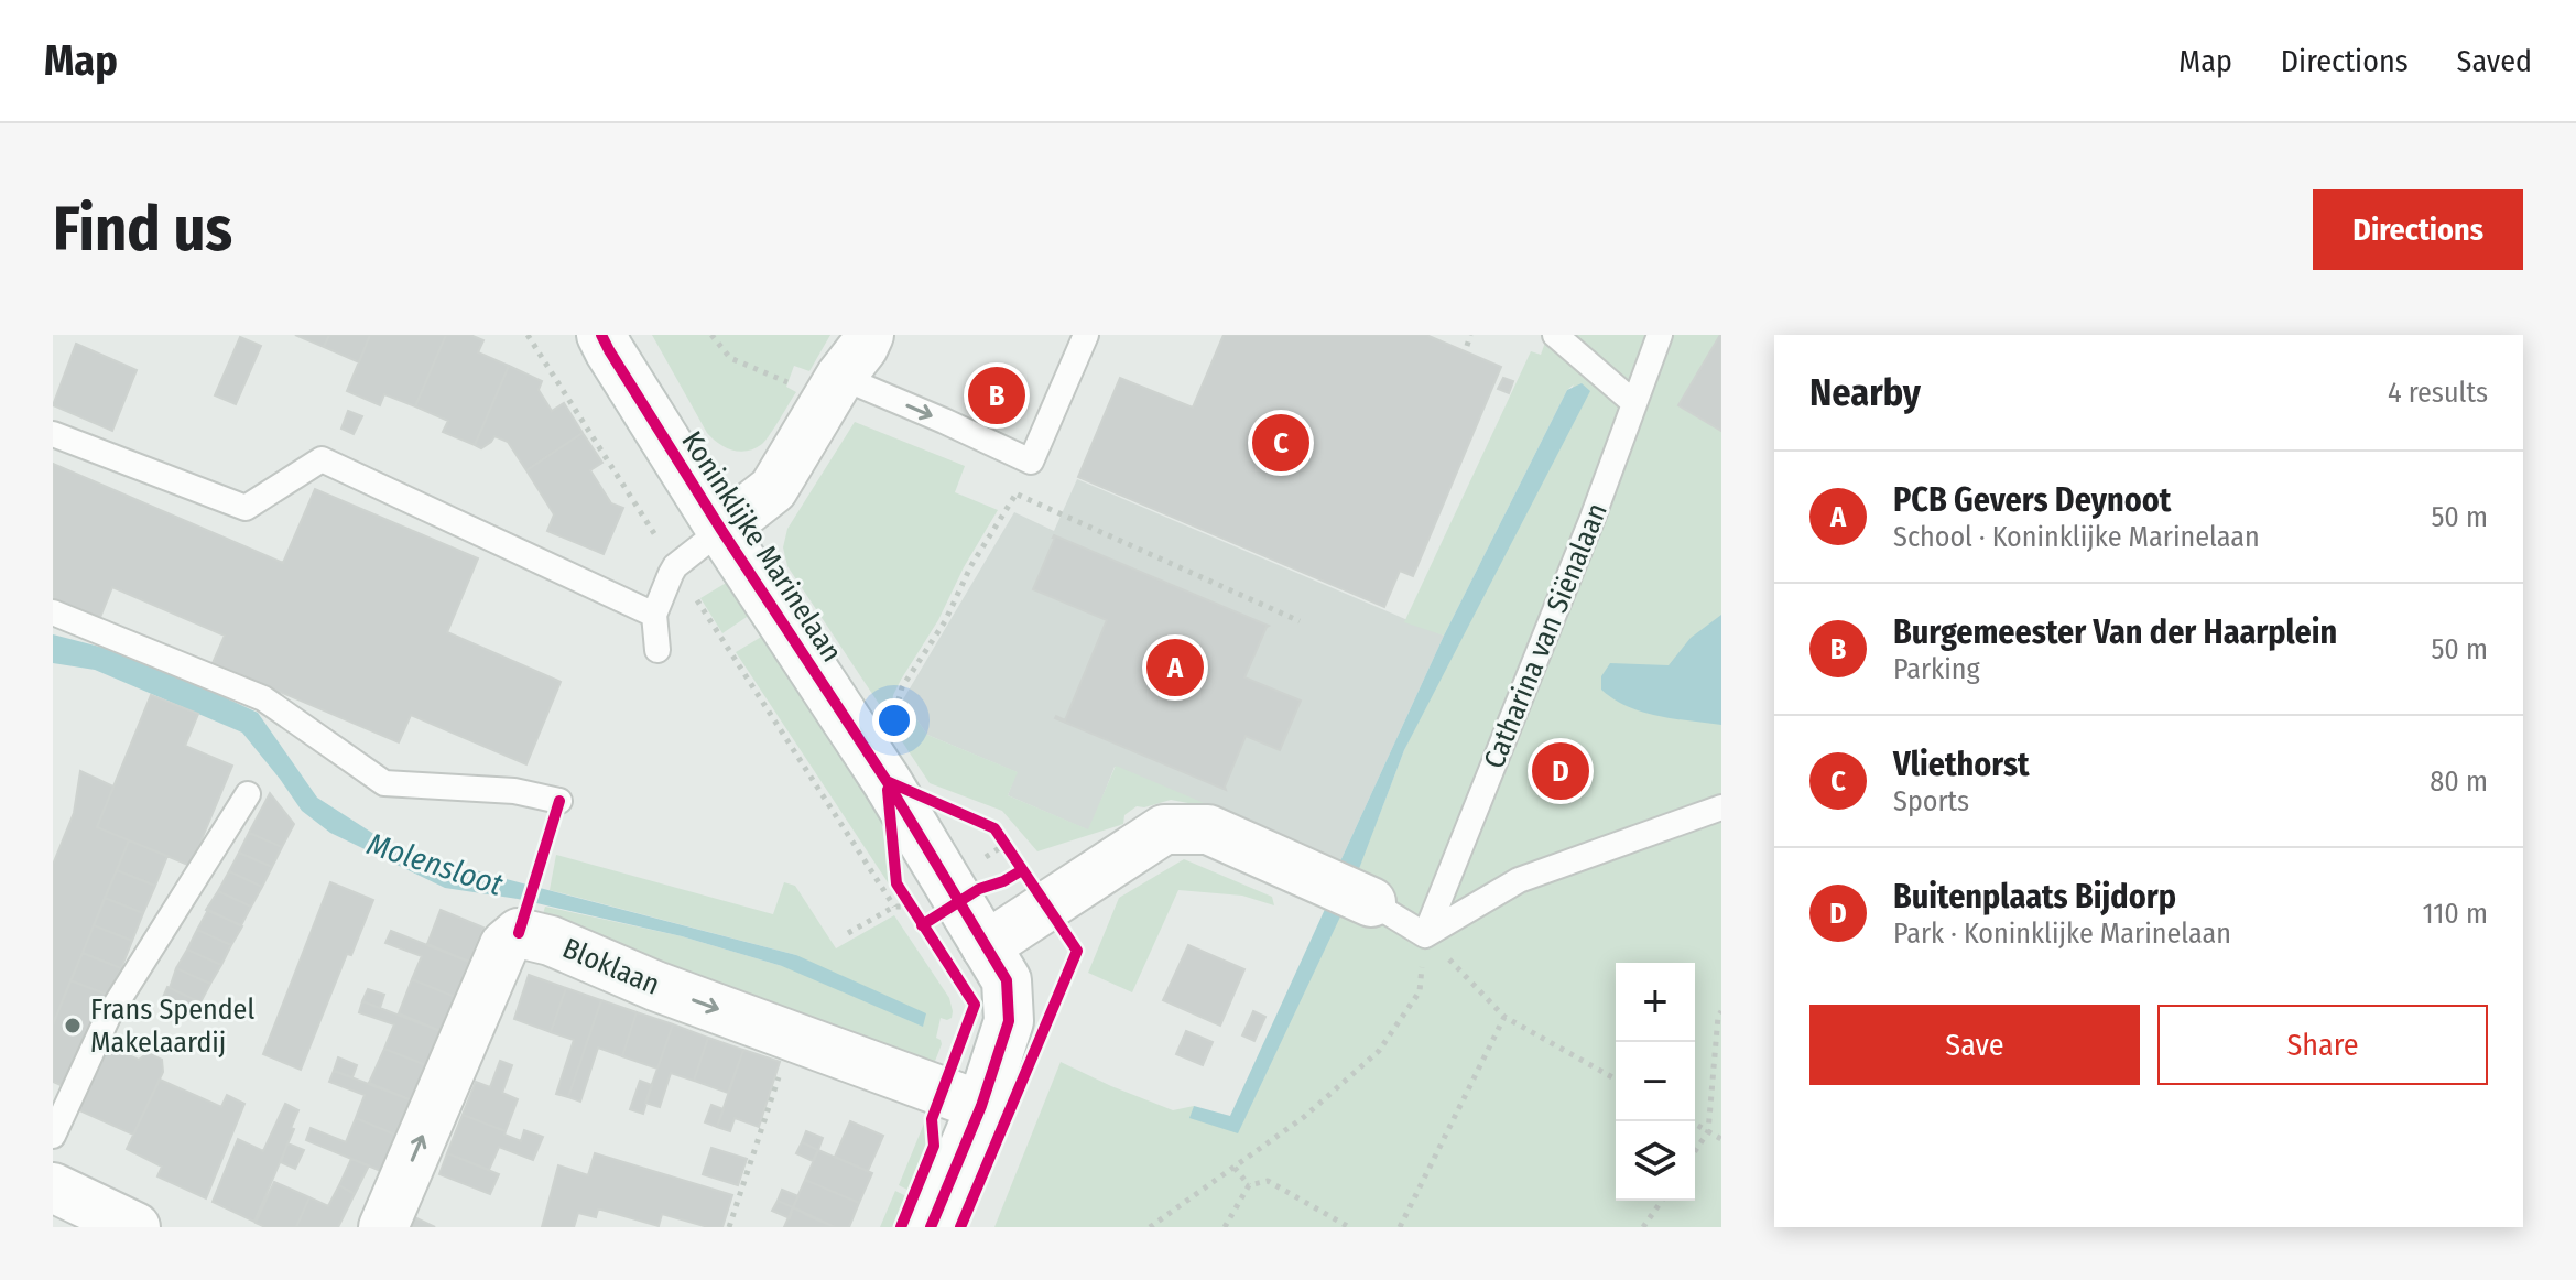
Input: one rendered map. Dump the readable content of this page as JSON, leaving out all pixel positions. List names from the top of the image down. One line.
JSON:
{"streets":{"street":["Koninklijke Marinelaan","Bloklaan"],"lane":["Catharina van Siënalaan"]},"crossings":[["Koninklijke Marinelaan","Bloklaan"]],"water":["Molensloot"],"places":["Frans Spendel Makelaardij"],"page":{"header":"Map","nav":["Map","Directions","Saved"],"buttons":["Directions",["Save","Share"]],"title":"Find us","heading":["Nearby","4 results"],"pins":["B","C","A","D"],"list":[{"mark":"A","name":"PCB Gevers Deynoot","note":"School · Koninklijke Marinelaan","value":"50 m"},{"mark":"B","name":"Burgemeester Van der Haarplein","note":"Parking","value":"50 m"},{"mark":"C","name":"Vliethorst","note":"Sports","value":"80 m"},{"mark":"D","name":"Buitenplaats Bijdorp","note":"Park · Koninklijke Marinelaan","value":"110 m"}],"map_buttons":["+","−"]}}
